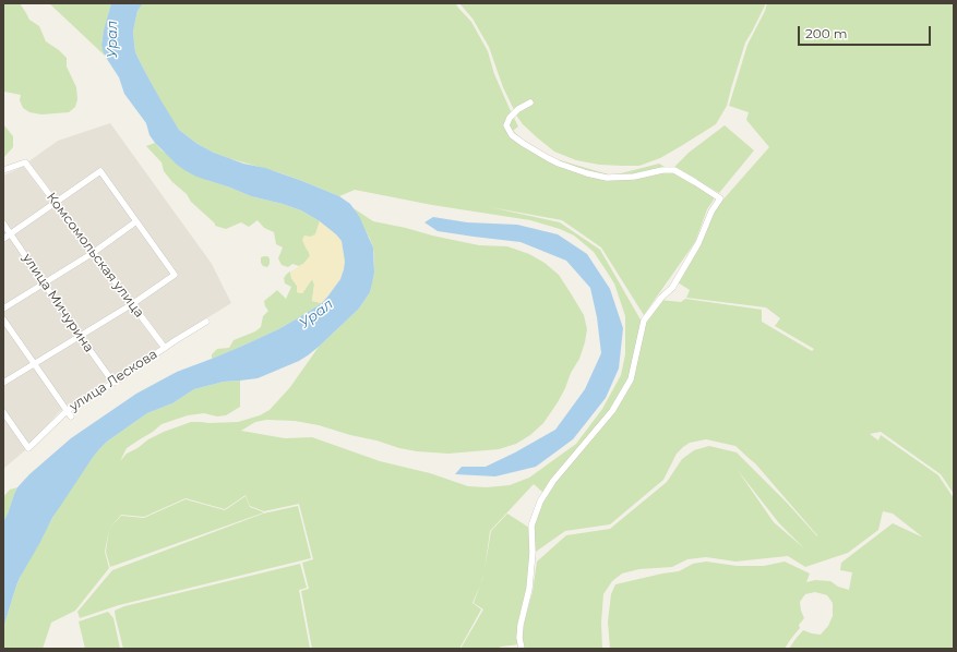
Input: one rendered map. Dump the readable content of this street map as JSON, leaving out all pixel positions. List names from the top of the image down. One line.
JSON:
{"streets":{"street":["Комсомольская улица","улица Мичурина","улица Лескова"]},"crossings":[["Комсомольская улица","улица Лескова"],["улица Мичурина","улица Лескова"]],"water":["Урал"],"scale_bar":"200 m"}
